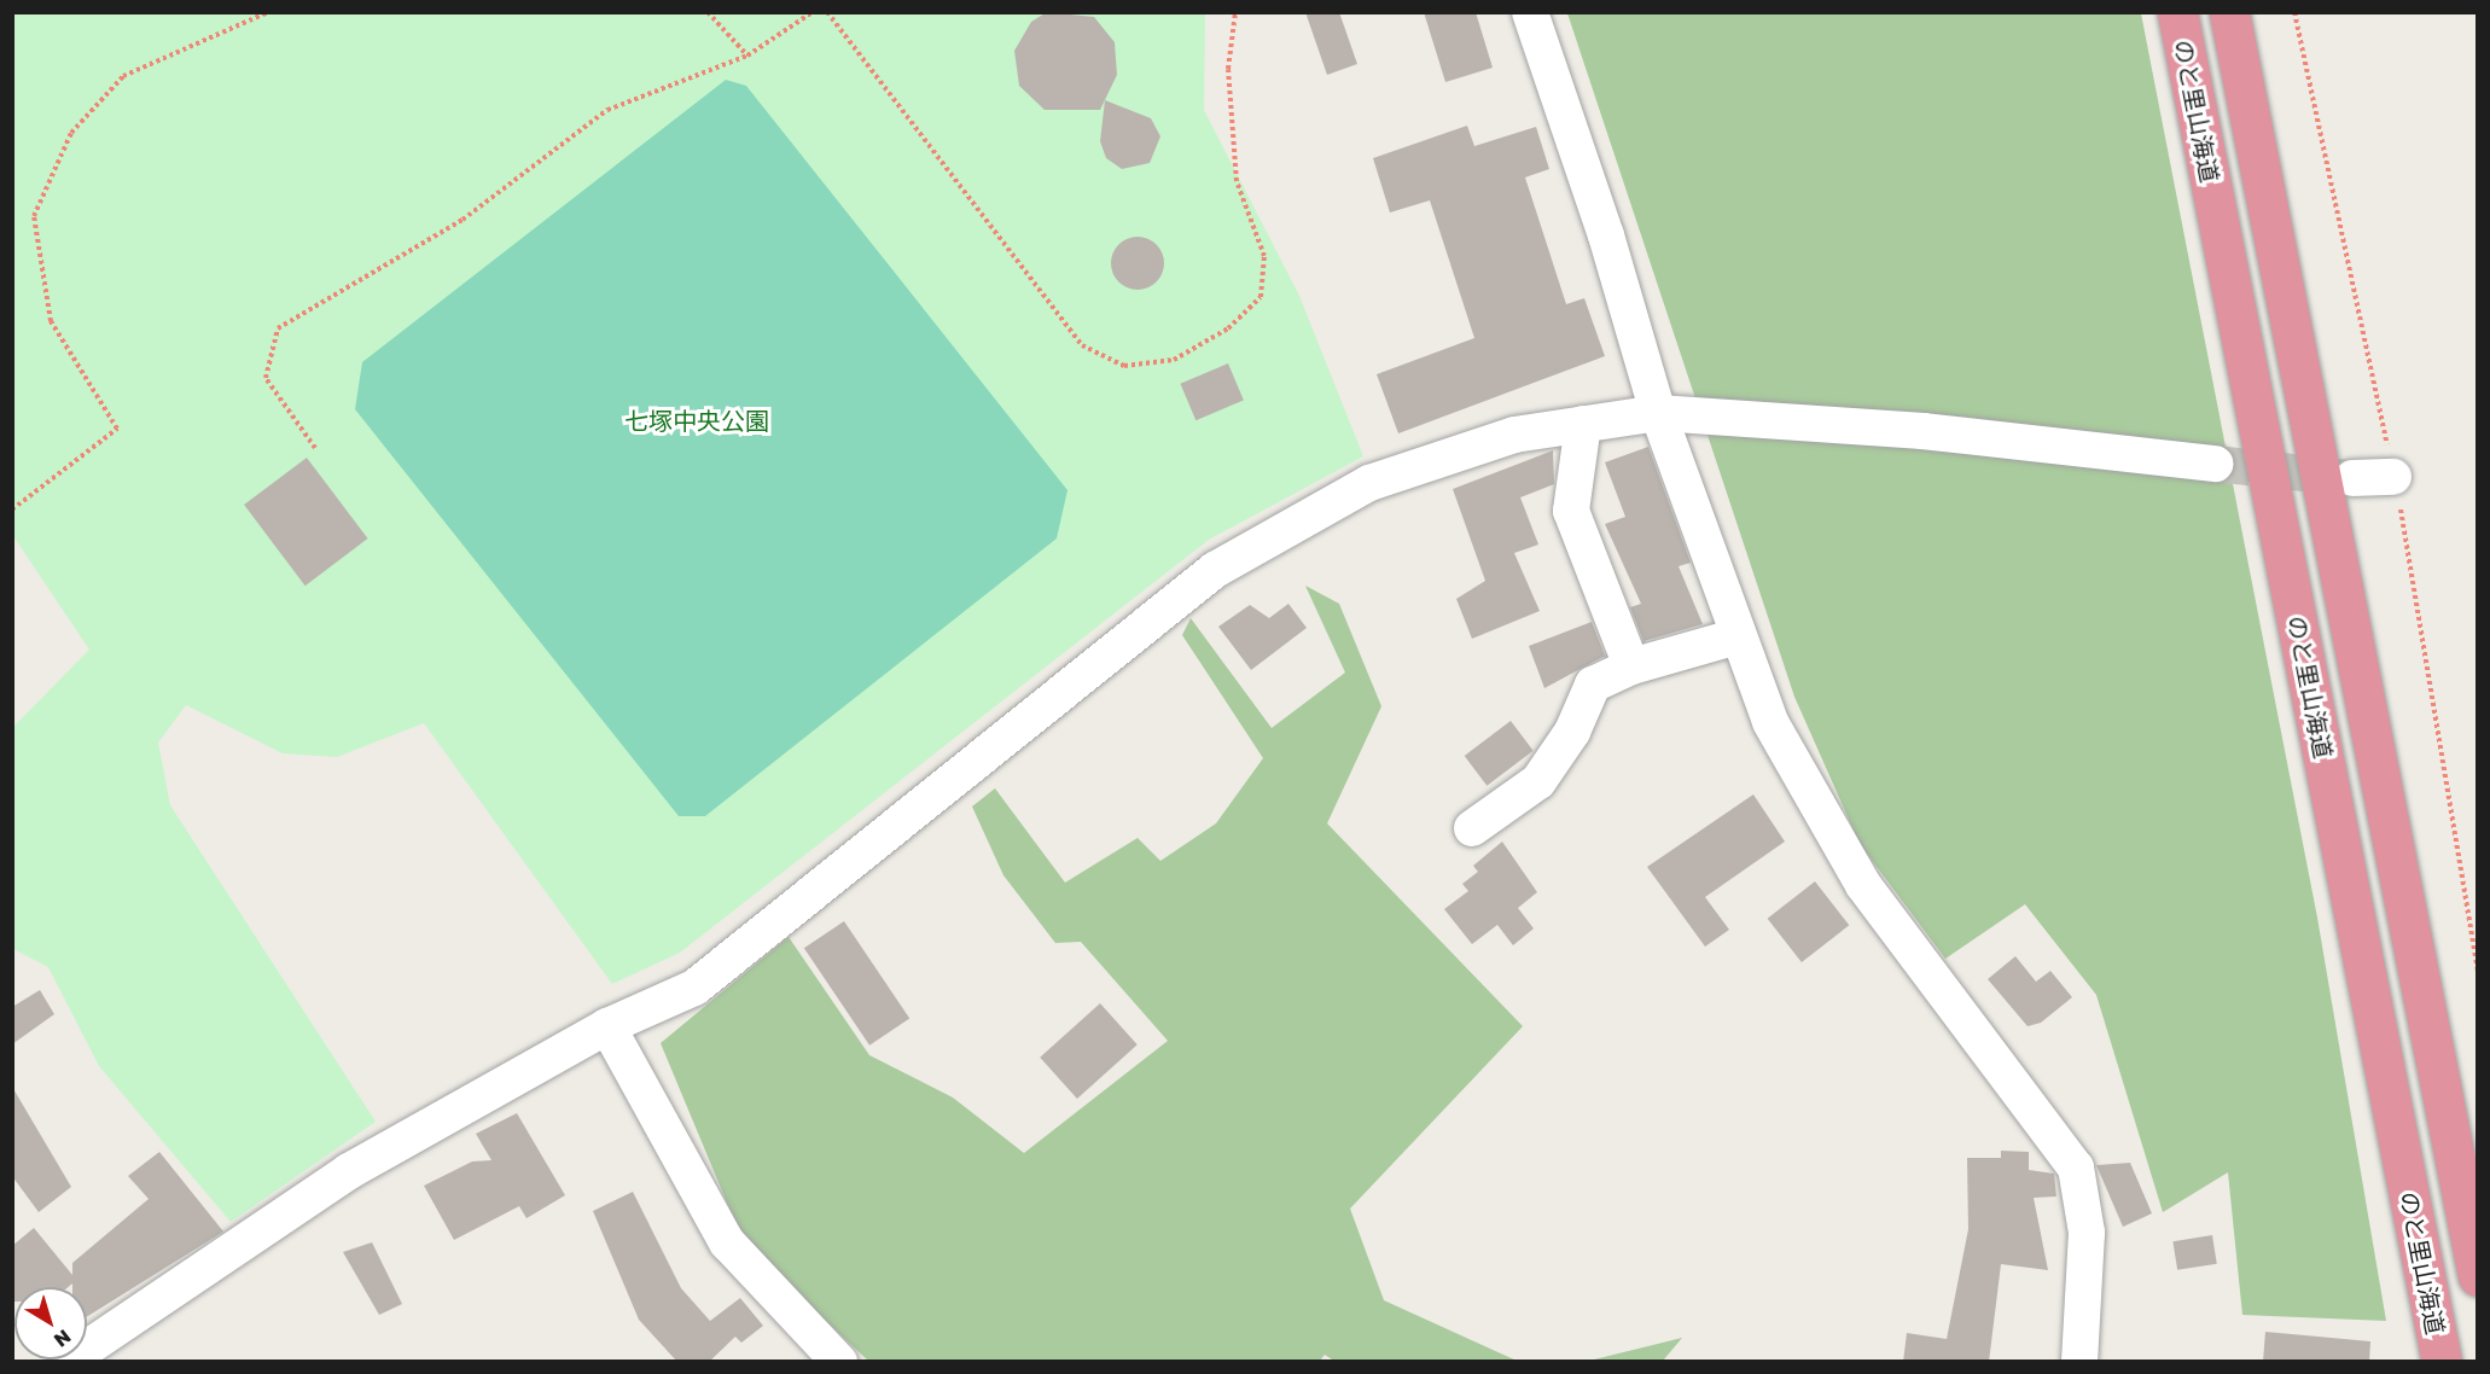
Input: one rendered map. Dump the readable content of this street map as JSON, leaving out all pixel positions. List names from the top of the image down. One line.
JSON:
{"streets":{"highway":["のと里山海道"]},"parks":["七塚中央公園"],"north":"bottom right"}
